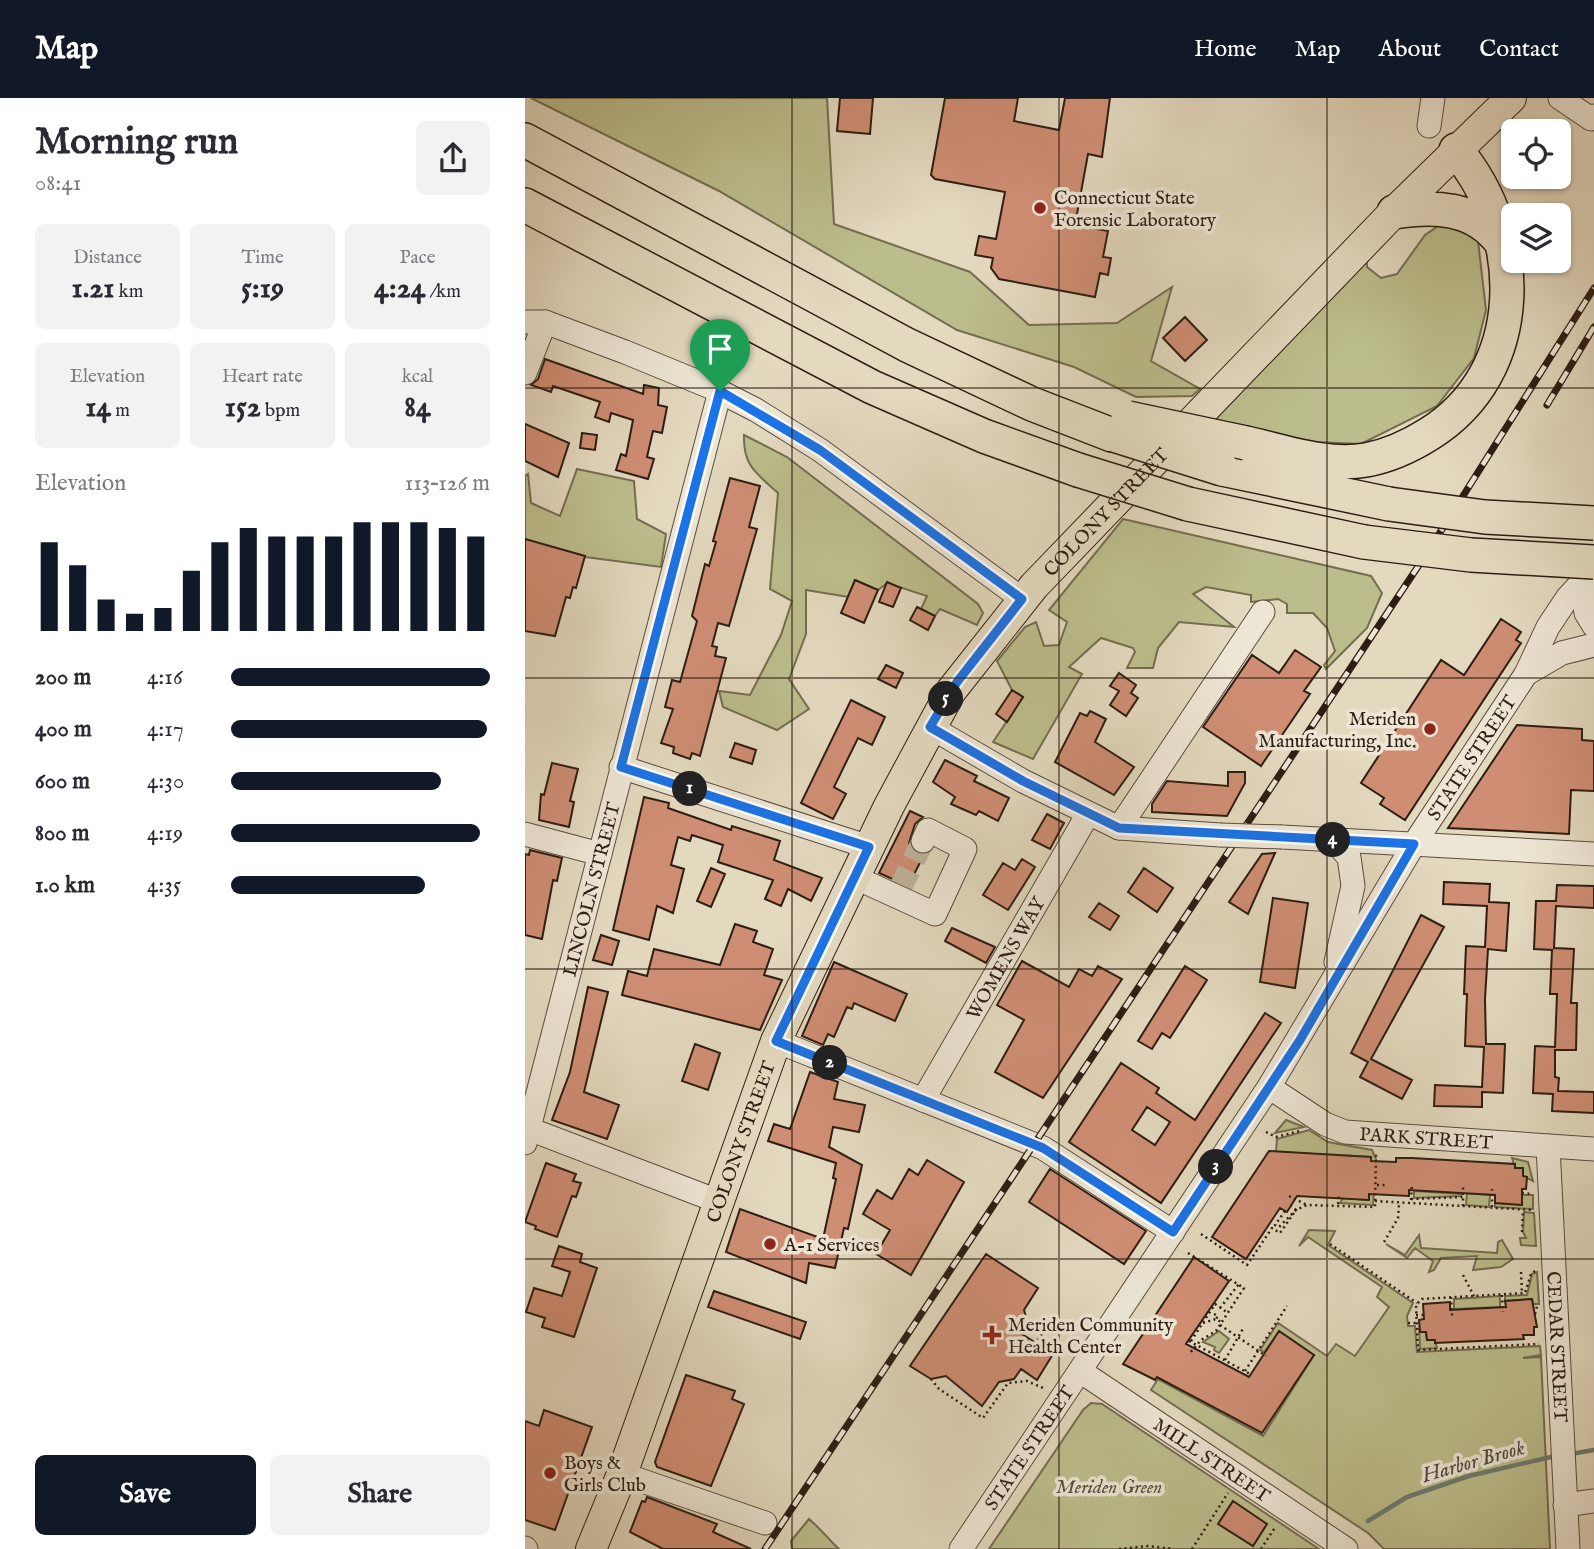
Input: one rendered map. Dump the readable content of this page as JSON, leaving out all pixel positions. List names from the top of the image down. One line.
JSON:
{"streets":{"main road":["COLONY STREET"],"street":["STATE STREET","LINCOLN STREET","WOMENS WAY","PARK STREET","CEDAR STREET","MILL STREET"]},"crossings":[["STATE STREET","PARK STREET"],["STATE STREET","MILL STREET"],["PARK STREET","CEDAR STREET"]],"water":["Harbor Brook"],"parks":["Meriden Green"],"places":{"other":["Connecticut State Forensic Laboratory","Meriden Manufacturing, Inc.","A-1 Services","Boys & Girls Club"],"health":["Meriden Community Health Center"]},"page":{"header":"Map","nav":["Home","Map","About","Contact"],"heading":["Morning run","08:41"],"stats":[["Distance","1.21 km"],["Time","5:19"],["Pace","4:24 /km"],["Elevation","14 m"],["Heart rate","152 bpm"],["kcal","84"]],"chart":["Elevation","113–126 m"],"list":[{"name":"200 m","note":"4:16"},{"name":"400 m","note":"4:17"},{"name":"600 m","note":"4:30"},{"name":"800 m","note":"4:19"},{"name":"1.0 km","note":"4:35"}],"pins":["5","1","4","2","3"],"buttons":["Save","Share"]}}
